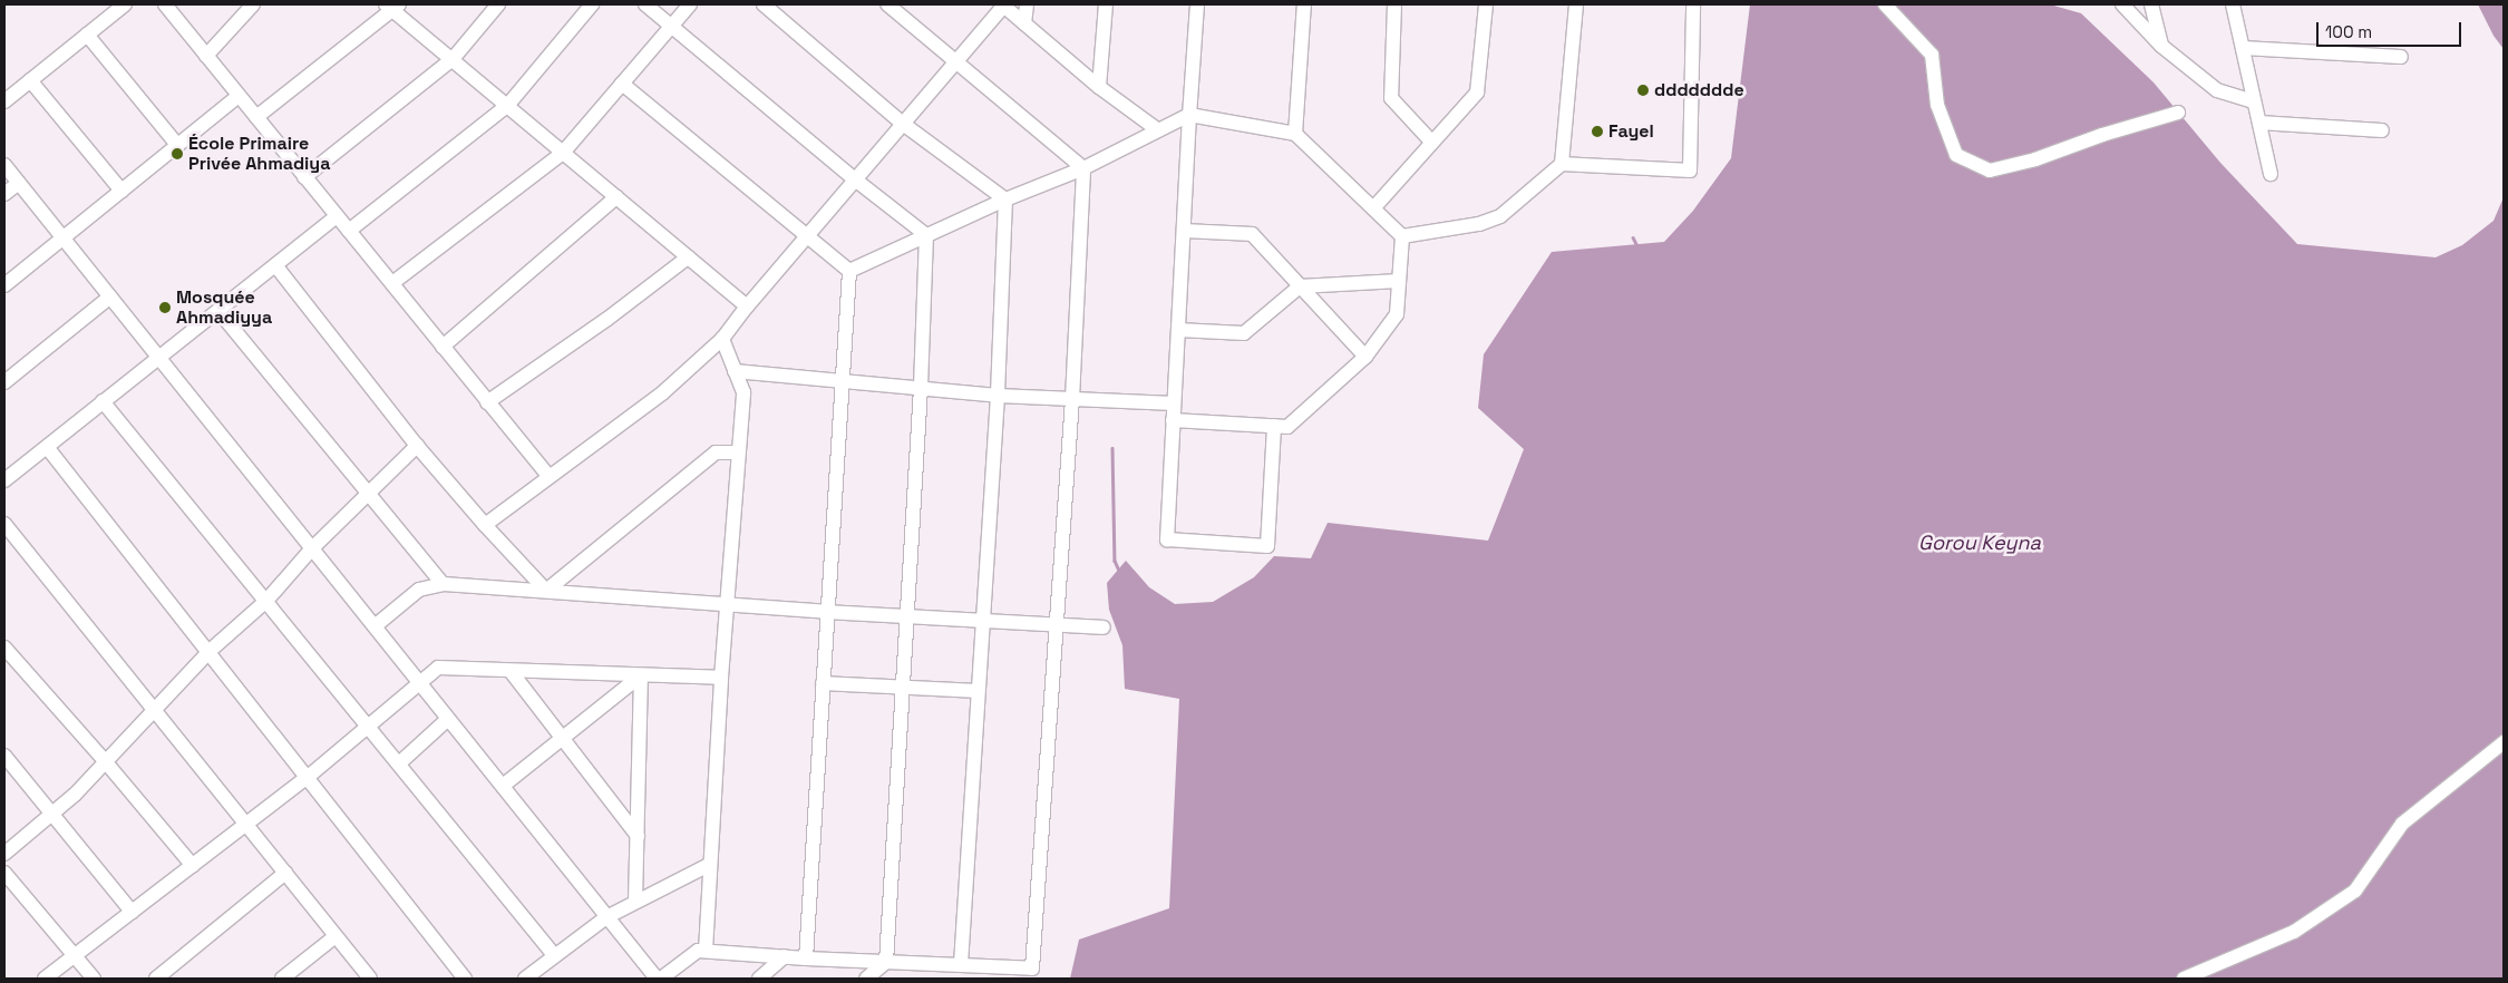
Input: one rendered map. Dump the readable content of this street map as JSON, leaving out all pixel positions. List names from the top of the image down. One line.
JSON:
{"water":["Gorou Keyna"],"places":["ddddddde","Fayel","École Primaire Privée Ahmadiya","Mosquée Ahmadiyya"],"scale_bar":"100 m"}
